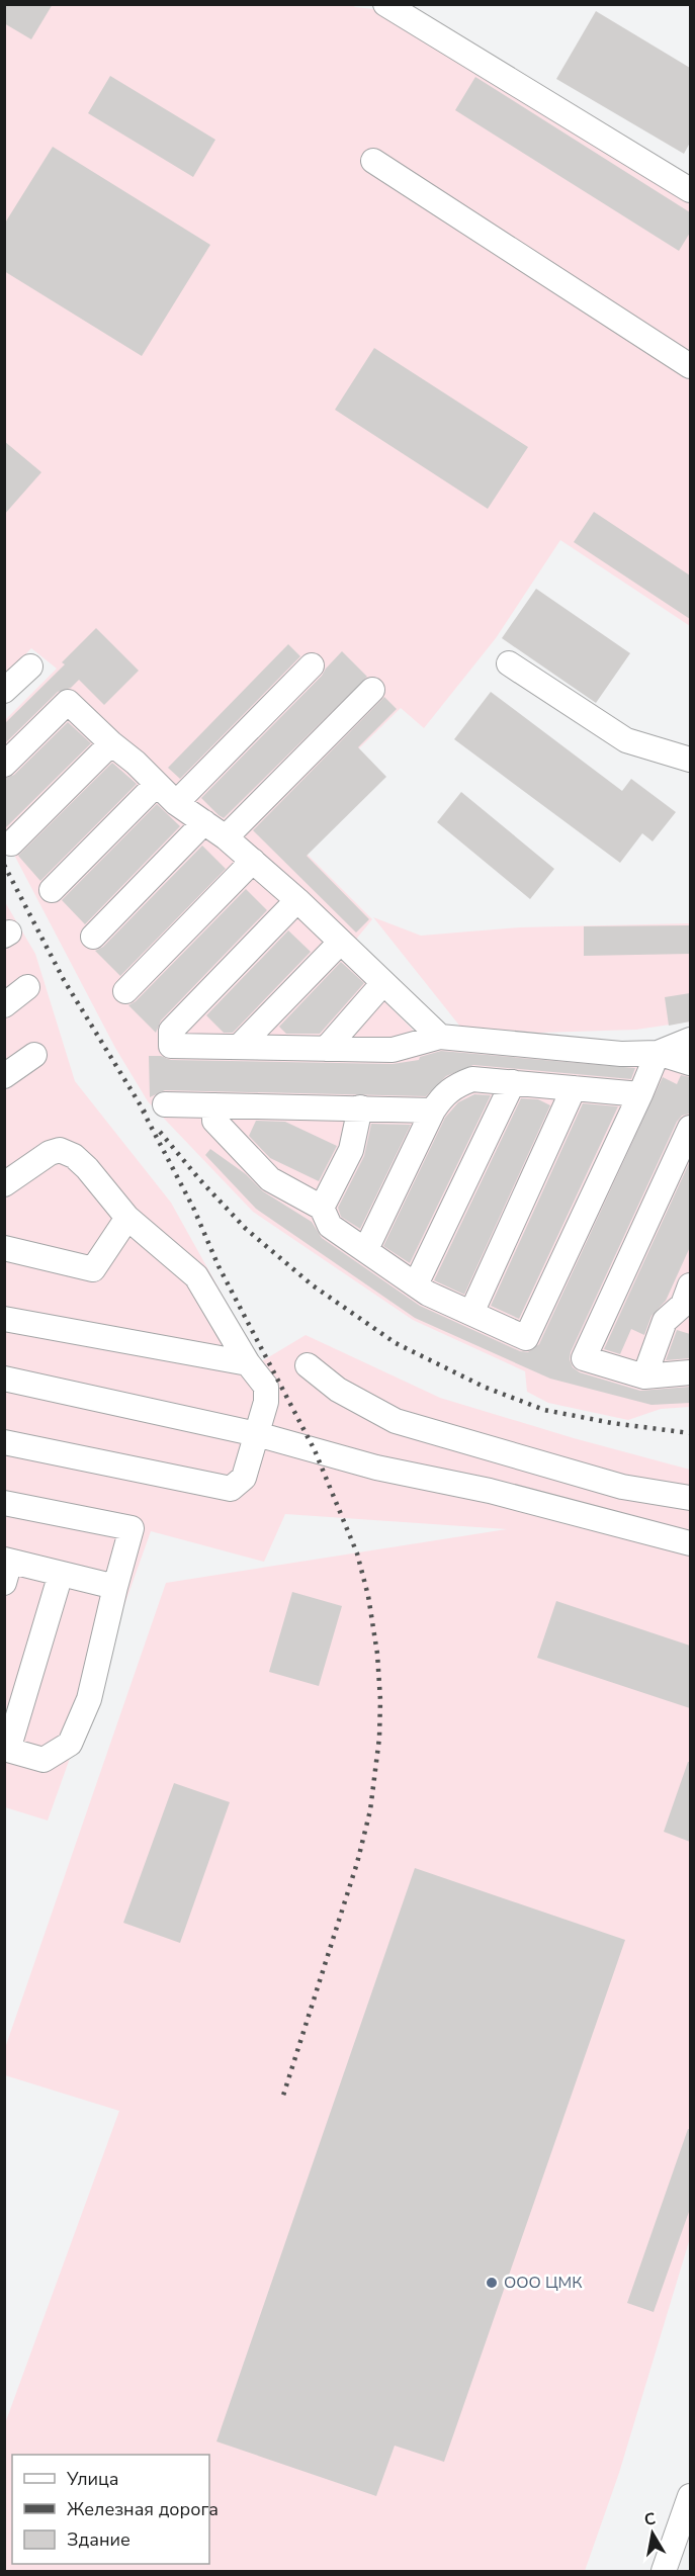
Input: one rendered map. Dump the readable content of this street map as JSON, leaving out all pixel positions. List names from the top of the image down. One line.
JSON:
{"places":["ООО ЦМК"],"legend":["Улица","Железная дорога","Здание"],"north":"top"}
